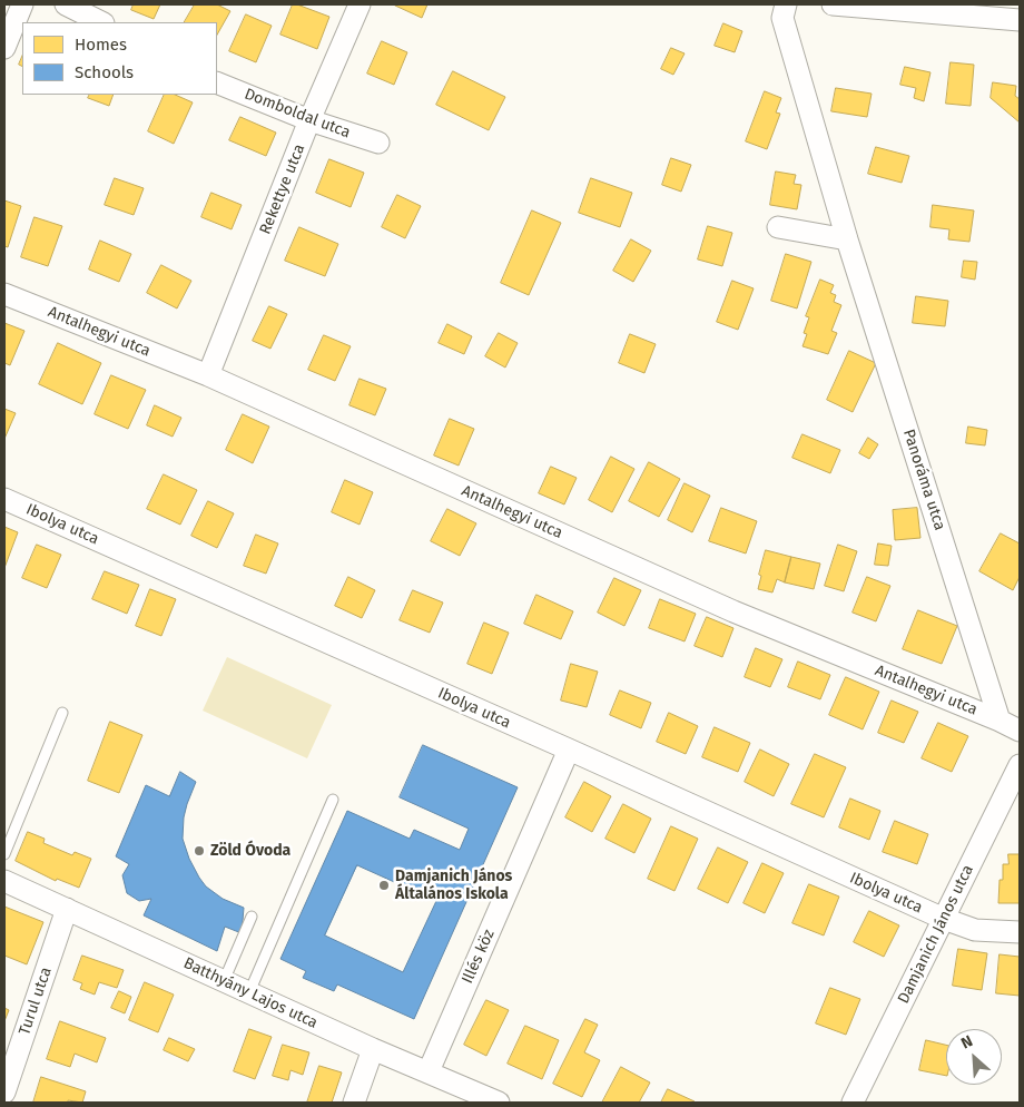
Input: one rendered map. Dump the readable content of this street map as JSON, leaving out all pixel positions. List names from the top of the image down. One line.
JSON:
{"streets":{"street":["Domboldal utca","Rekettye utca","Antalhegyi utca","Panoráma utca","Ibolya utca","Damjanich János utca","Illés köz","Batthyány Lajos utca","Turul utca"]},"crossings":[["Domboldal utca","Rekettye utca"],["Rekettye utca","Antalhegyi utca"],["Antalhegyi utca","Panoráma utca"],["Ibolya utca","Damjanich János utca"],["Ibolya utca","Illés köz"],["Illés köz","Batthyány Lajos utca"],["Batthyány Lajos utca","Turul utca"]],"places":["Zöld Óvoda","Damjanich János Általános Iskola"],"legend":["Homes","Schools"],"north":"top left"}
